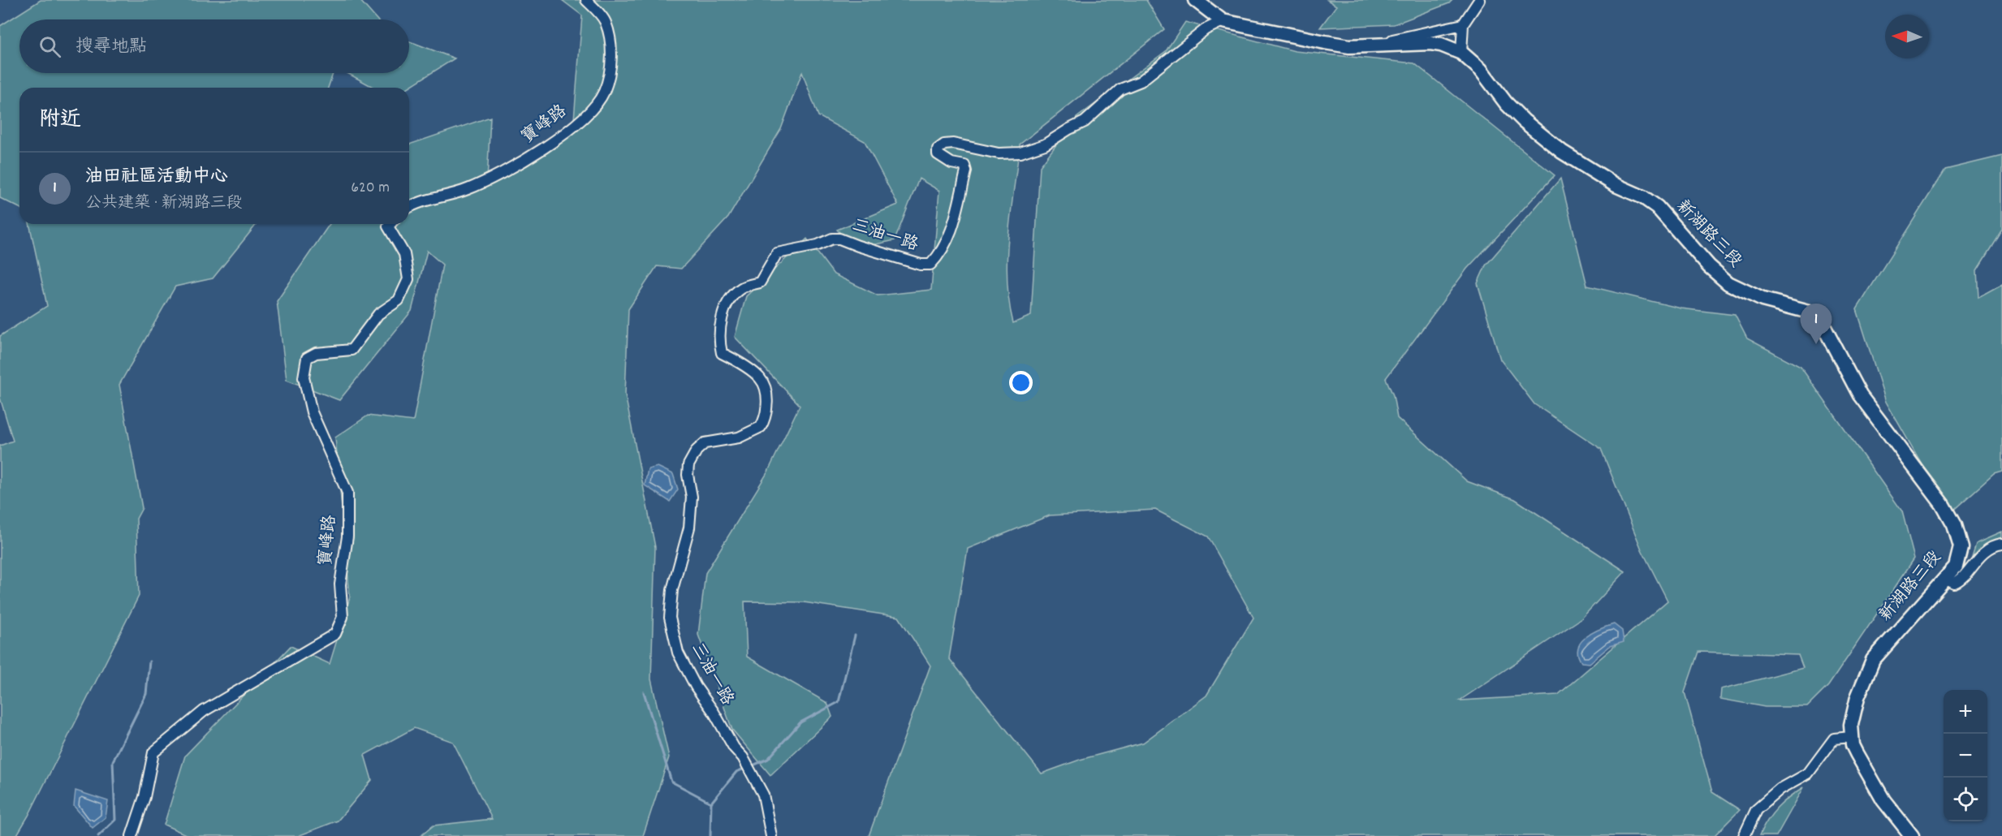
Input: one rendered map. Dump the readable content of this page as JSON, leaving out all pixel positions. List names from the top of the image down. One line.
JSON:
{"streets":{"street":["寶峰路","新湖路三段","三油一路"]},"crossings":[["新湖路三段","三油一路"]],"north":"left","page":{"search":"搜尋地點","heading":"附近","list":[{"mark":"1","name":"油田社區活動中心","note":"公共建築 · 新湖路三段","value":"620 m"}],"pins":"1","map_buttons":["+","−"]}}
